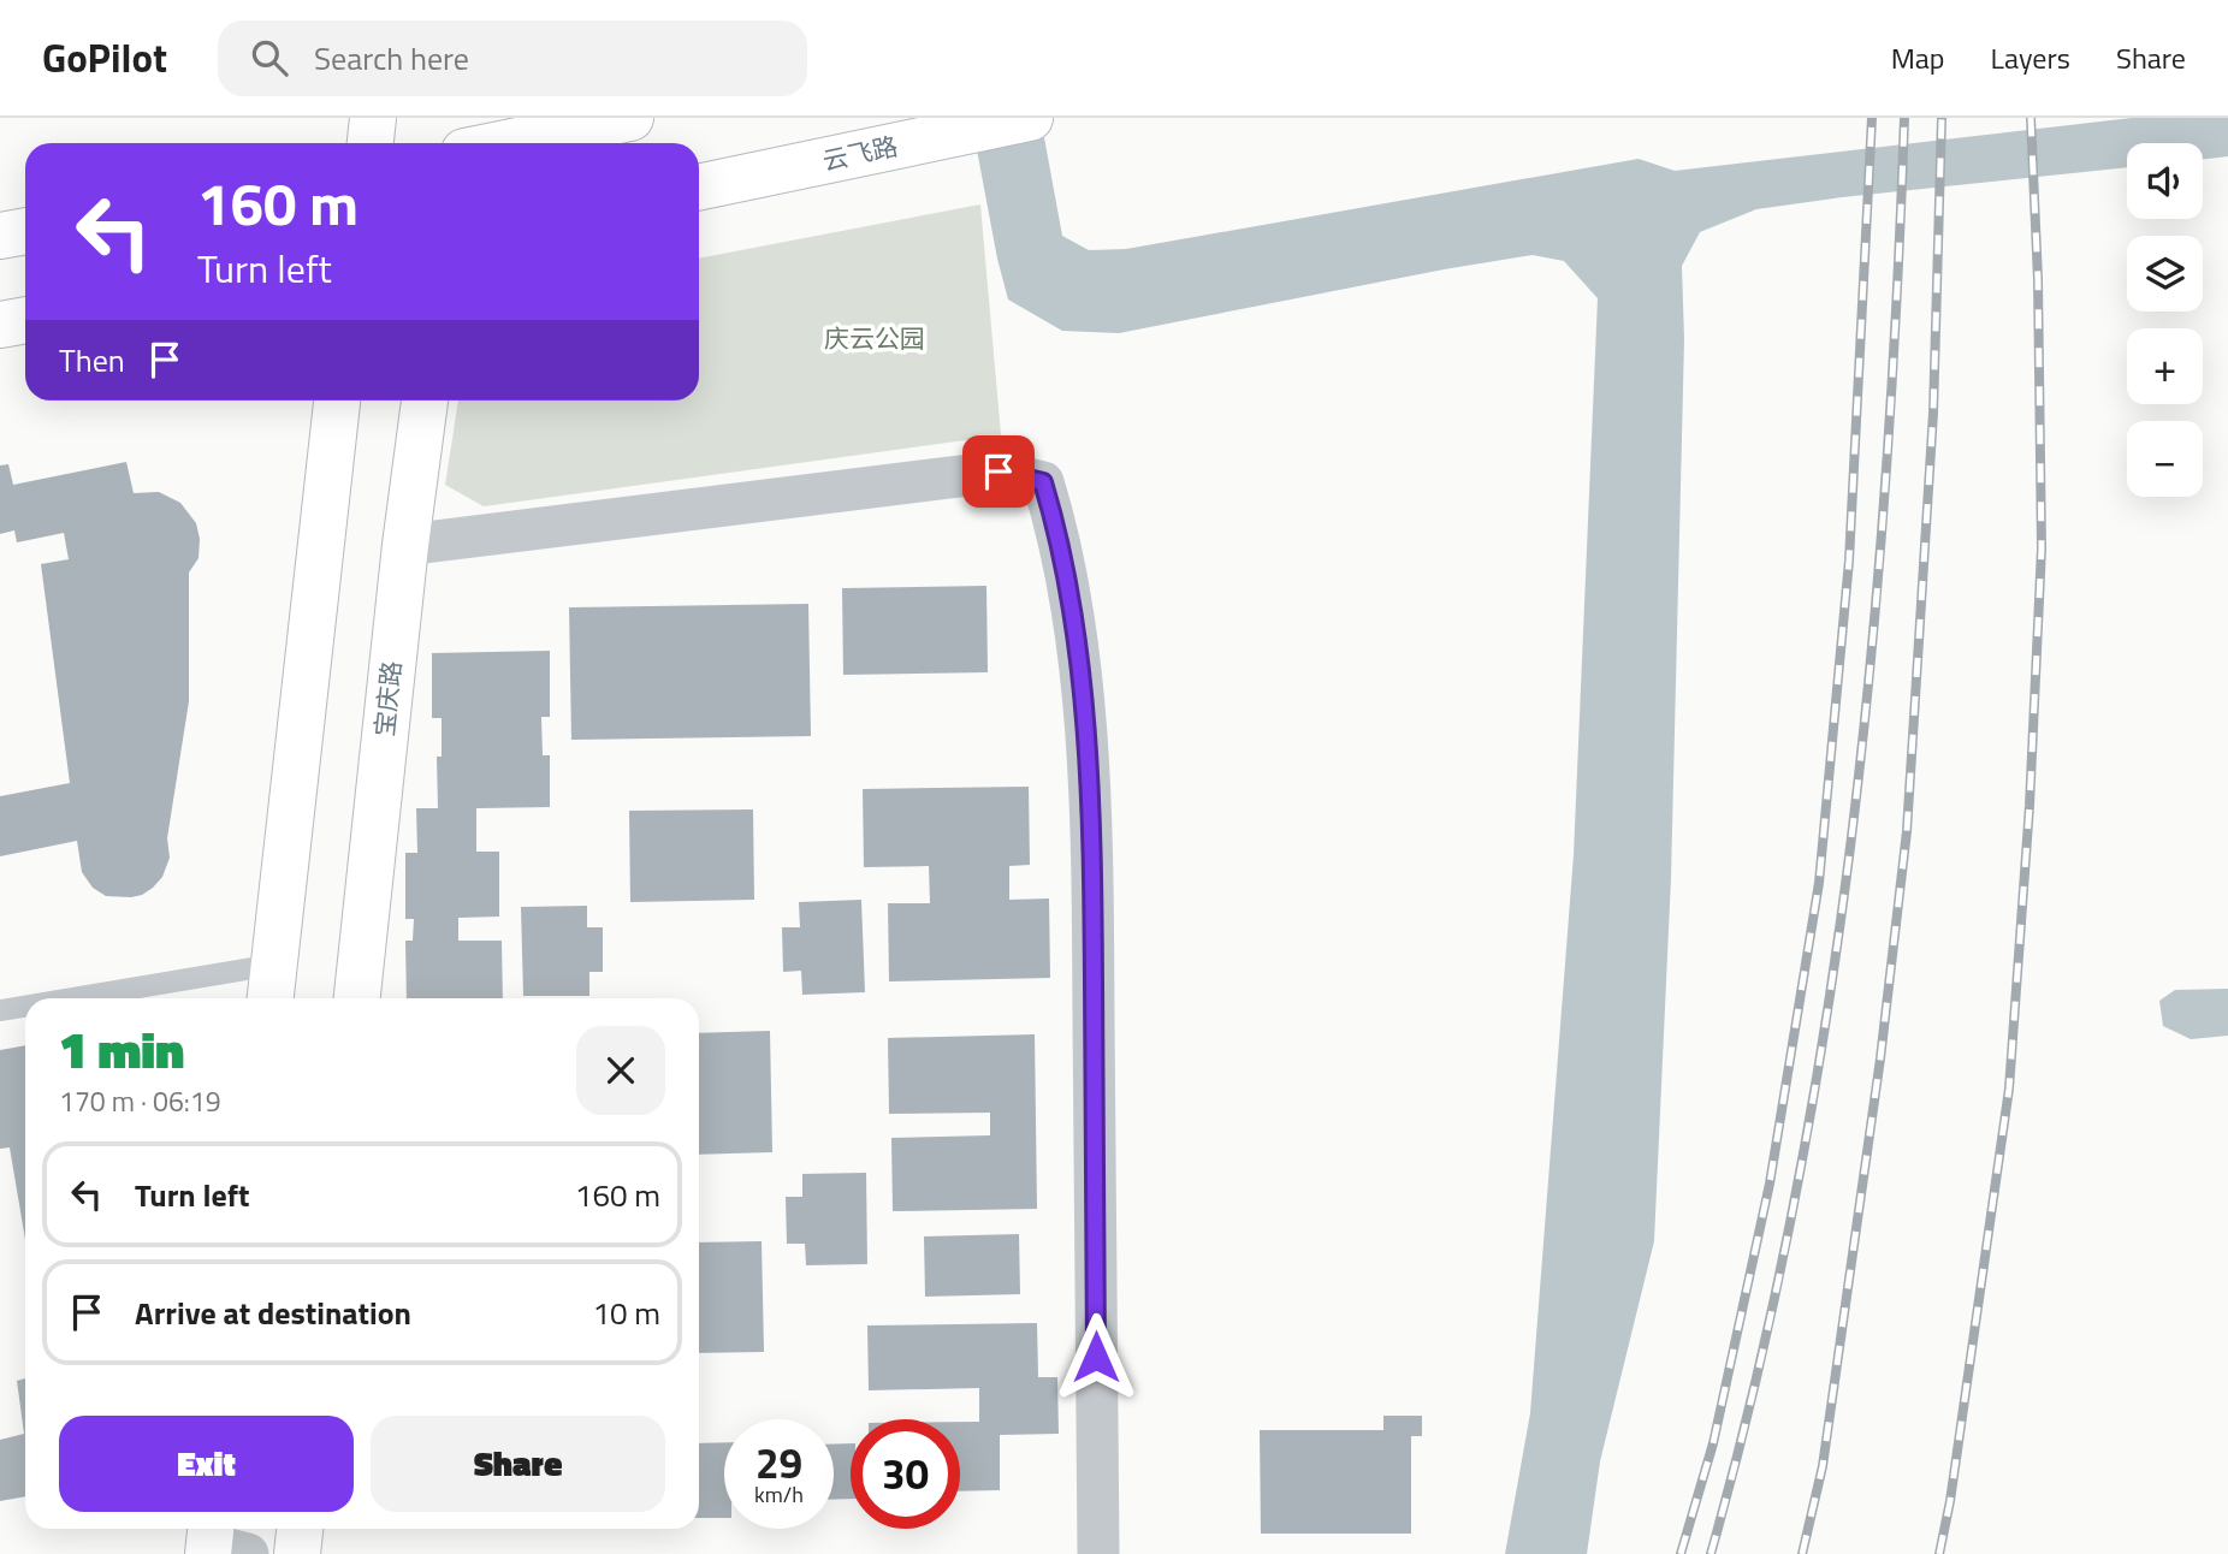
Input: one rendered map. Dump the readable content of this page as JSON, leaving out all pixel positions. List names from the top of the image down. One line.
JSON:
{"streets":{"main road":["云飞路","宝庆路"]},"parks":["庆云公园"],"page":{"header":"GoPilot","search":"Search here","nav":["Map","Layers","Share"],"map_buttons":["+","−"],"turn":["160 m","Turn left"],"then":"Then","heading":["1 min","170 m · 06:19"],"list":[{"name":"Turn left","value":"160 m"},{"name":"Arrive at destination","value":"10 m"}],"buttons":["Exit","Share"],"speed":"29 km/h","limit":"30"}}
